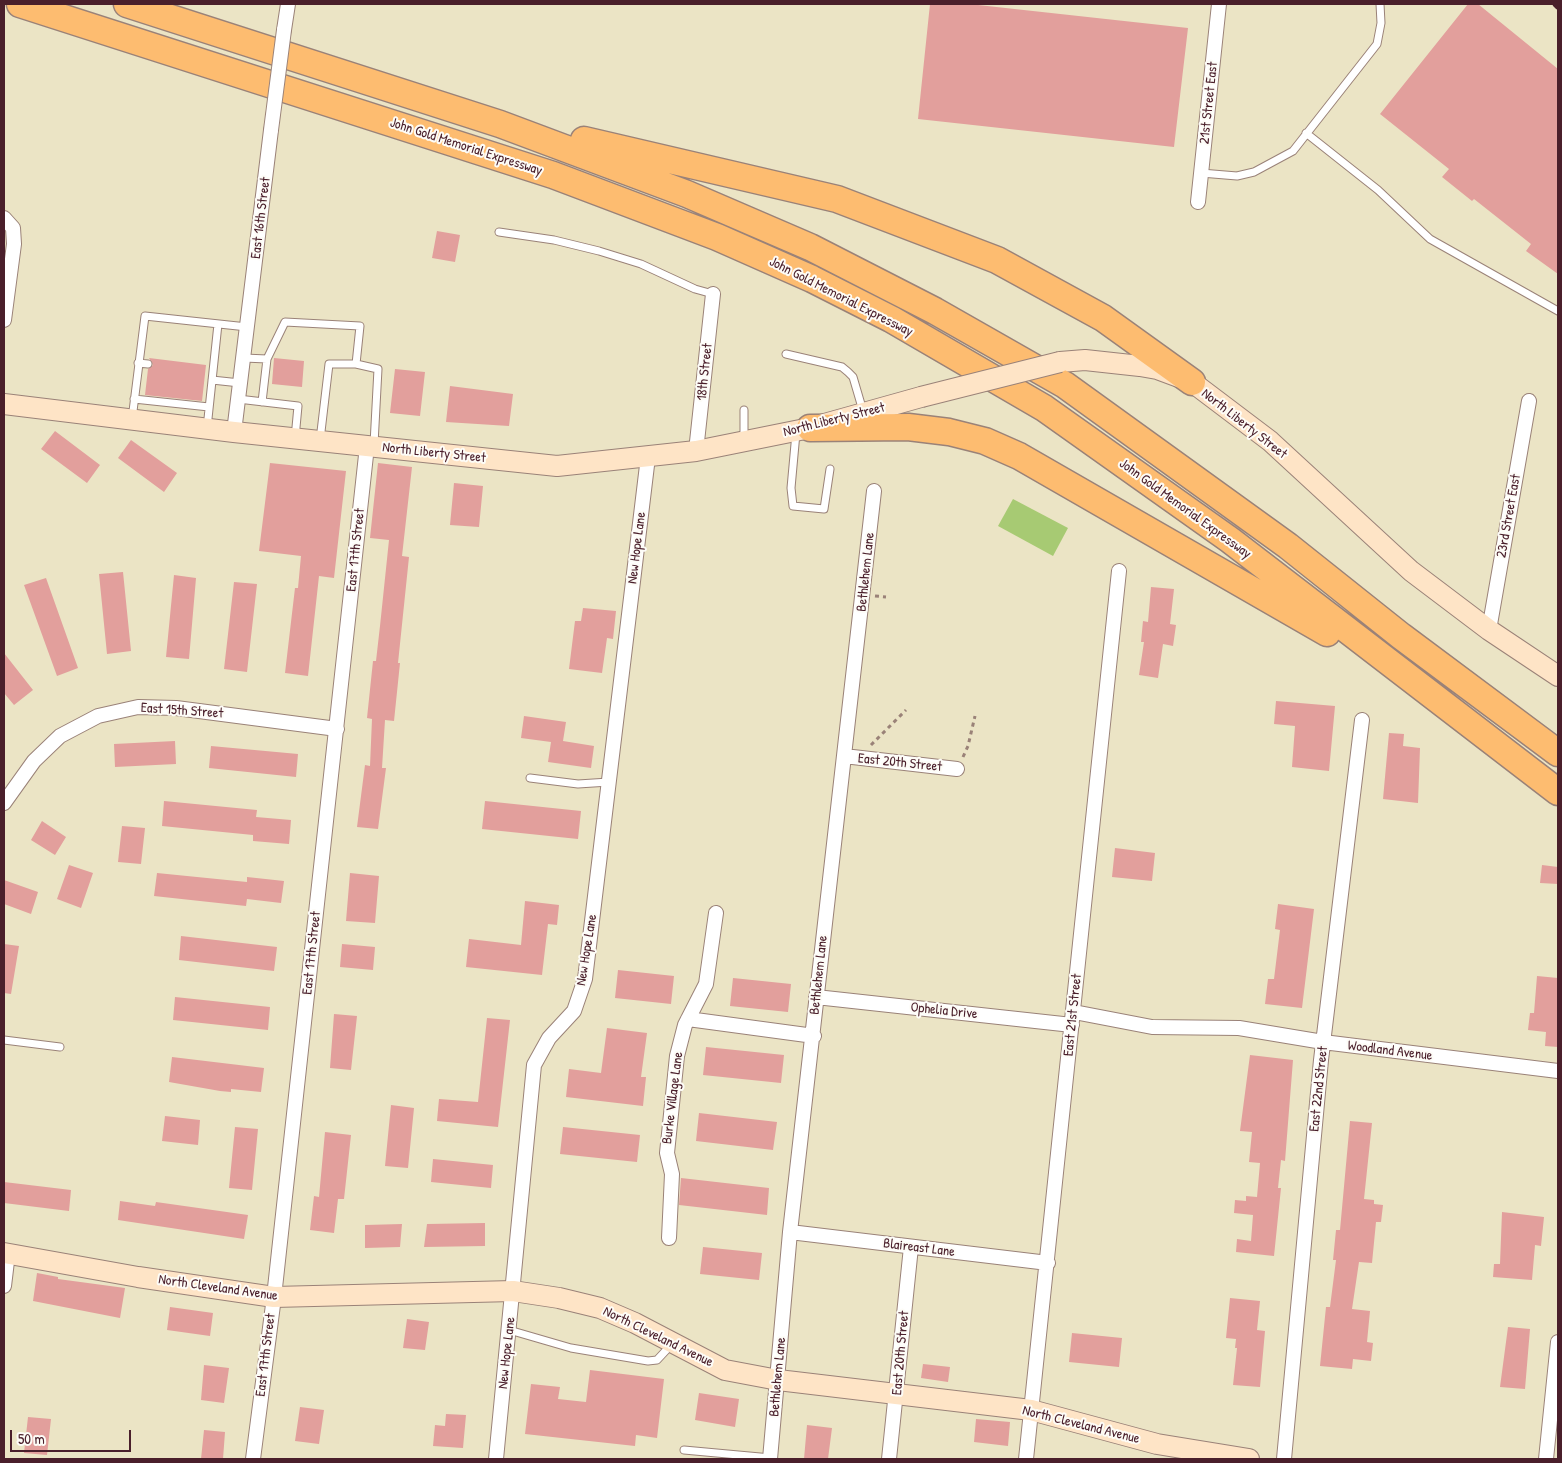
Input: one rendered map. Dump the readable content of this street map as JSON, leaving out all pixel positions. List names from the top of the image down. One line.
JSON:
{"streets":{"highway":["John Gold Memorial Expressway"],"main road":["North Liberty Street","North Cleveland Avenue"],"street":["21st Street East","East 16th Street","18th Street","23rd Street East","New Hope Lane","East 17th Street","Bethlehem Lane","East 15th Street","East 20th Street","Ophelia Drive","East 21st Street","Woodland Avenue","East 22nd Street","Burke Village Lane","Blaireast Lane"]},"crossings":[["East 16th Street","North Liberty Street"],["18th Street","North Liberty Street"],["North Liberty Street","23rd Street East"],["North Liberty Street","New Hope Lane"],["North Liberty Street","East 17th Street"],["New Hope Lane","North Cleveland Avenue"],["East 17th Street","East 15th Street"],["East 17th Street","North Cleveland Avenue"],["Bethlehem Lane","East 20th Street"],["Bethlehem Lane","Ophelia Drive"],["Bethlehem Lane","Blaireast Lane"],["Bethlehem Lane","North Cleveland Avenue"],["East 20th Street","Blaireast Lane"],["East 20th Street","North Cleveland Avenue"],["Ophelia Drive","East 21st Street"],["Ophelia Drive","Woodland Avenue"],["East 21st Street","Woodland Avenue"],["East 21st Street","Blaireast Lane"],["East 21st Street","North Cleveland Avenue"],["Woodland Avenue","East 22nd Street"]],"scale_bar":"50 m"}
